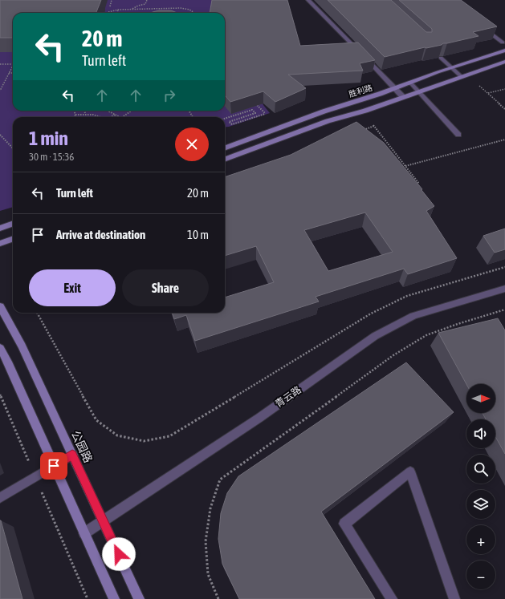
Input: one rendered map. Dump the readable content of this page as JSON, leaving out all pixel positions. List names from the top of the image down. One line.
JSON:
{"streets":{"street":["胜利路","青云路","公园路"]},"crossings":[["青云路","公园路"]],"north":"right","page":{"turn":["20 m","Turn left"],"heading":["1 min","30 m · 15:36"],"list":[{"name":"Turn left","value":"20 m"},{"name":"Arrive at destination","value":"10 m"}],"buttons":["Exit","Share"],"map_buttons":["+","−"]}}
